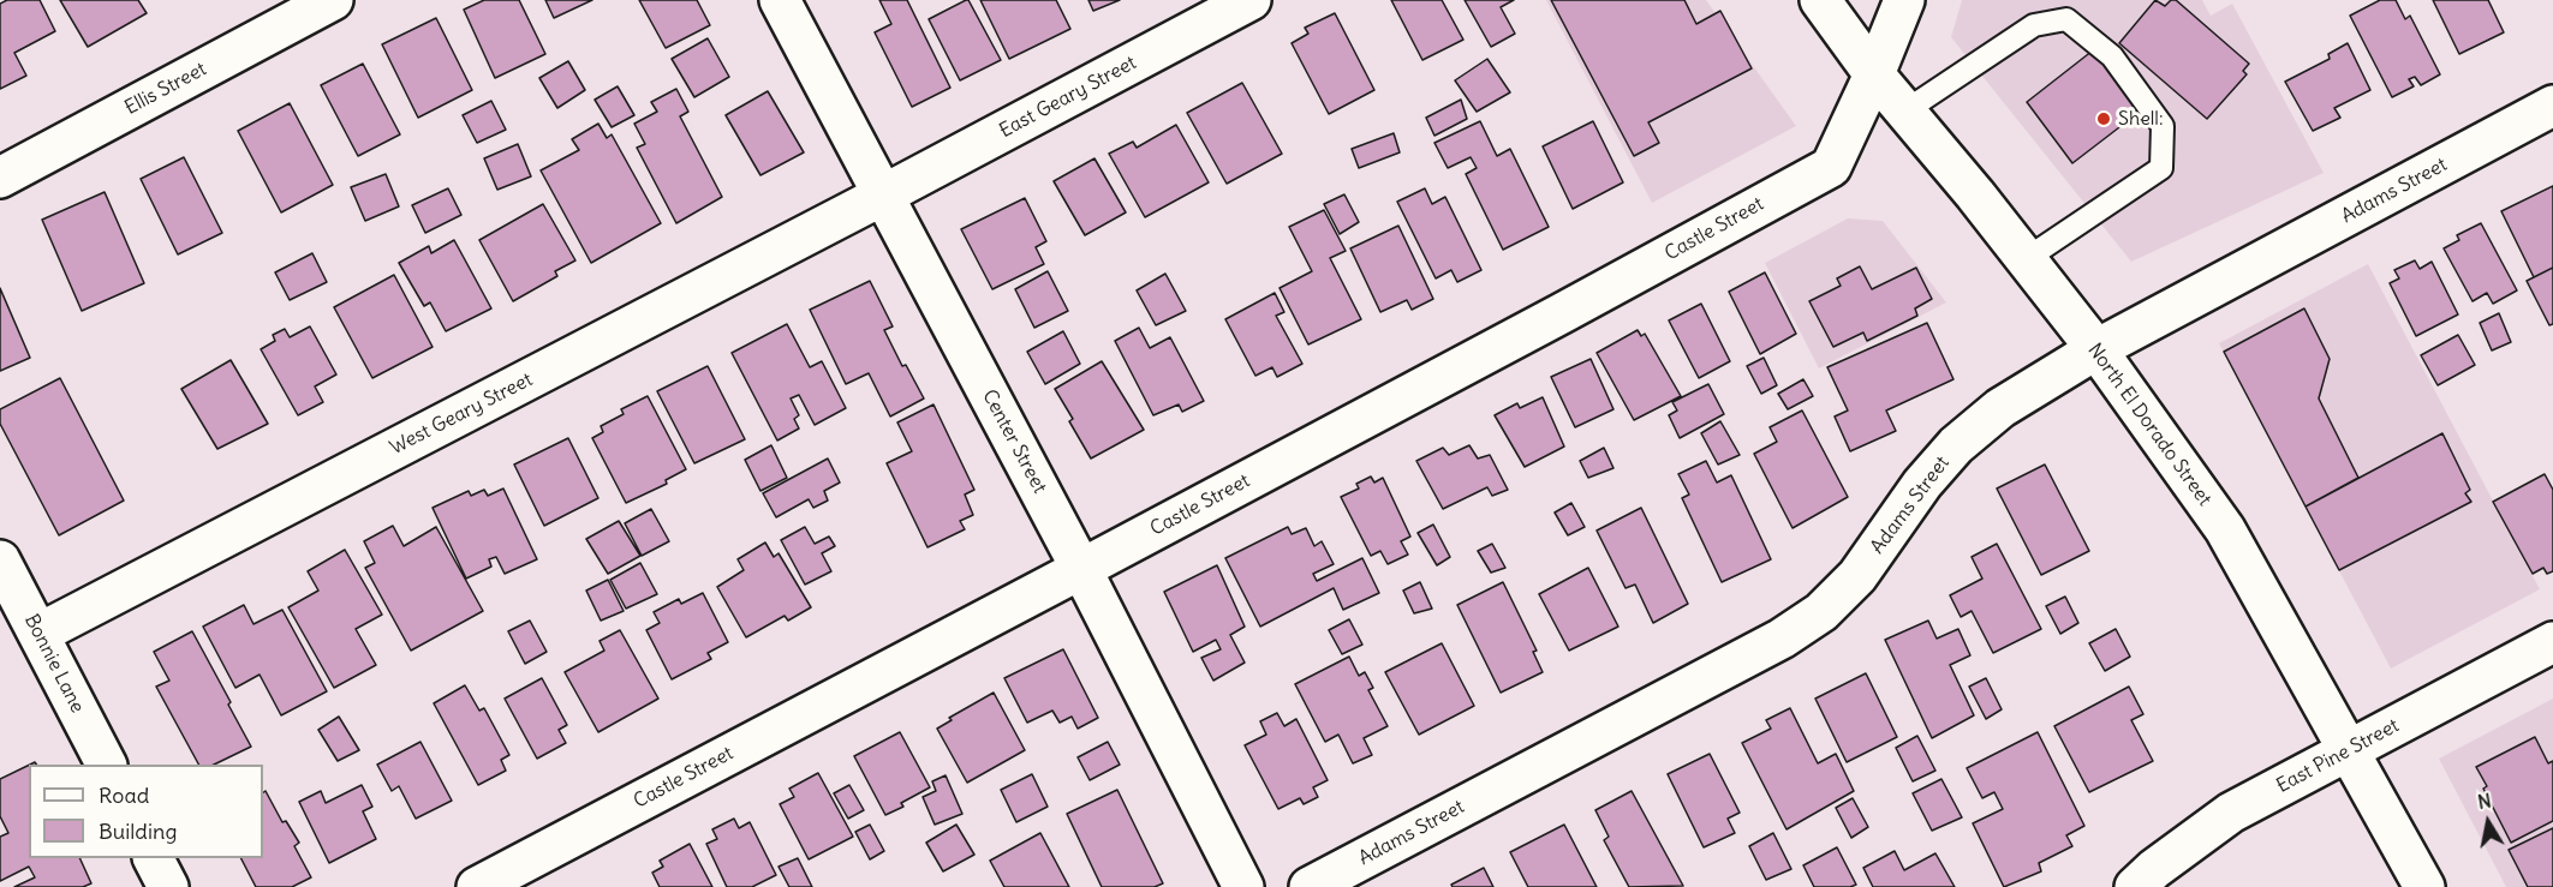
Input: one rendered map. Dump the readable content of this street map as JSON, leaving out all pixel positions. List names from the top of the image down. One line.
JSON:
{"streets":{"street":["Ellis Street","East Geary Street","Adams Street","Castle Street","West Geary Street","North El Dorado Street","Center Street","Bonnie Lane","East Pine Street"]},"crossings":[["East Geary Street","West Geary Street"],["East Geary Street","Center Street"],["Adams Street","North El Dorado Street"],["Castle Street","North El Dorado Street"],["Castle Street","Center Street"],["West Geary Street","Center Street"],["West Geary Street","Bonnie Lane"],["North El Dorado Street","East Pine Street"]],"places":["Shell:"],"legend":["Road","Building"],"north":"top"}
